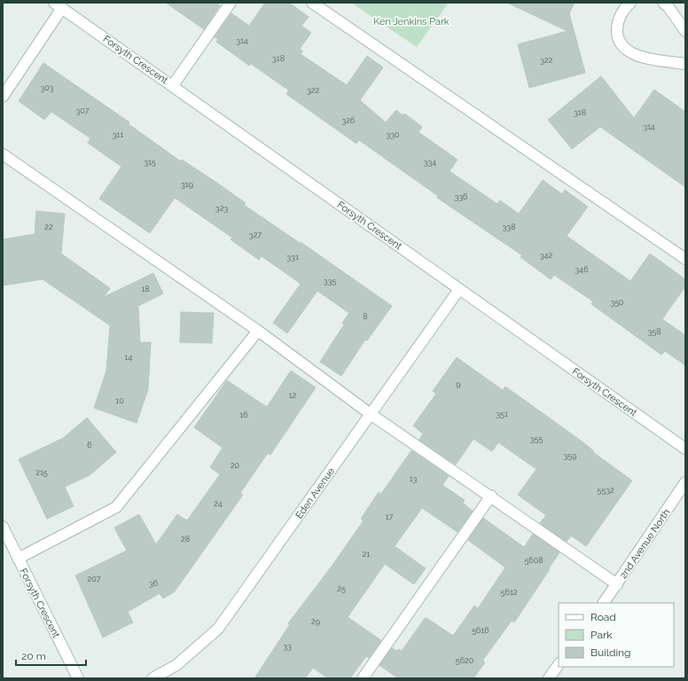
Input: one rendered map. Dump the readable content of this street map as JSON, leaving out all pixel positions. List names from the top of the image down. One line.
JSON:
{"streets":{"street":["Forsyth Crescent","Eden Avenue","2nd Avenue North"]},"crossings":[["Forsyth Crescent","Eden Avenue"]],"parks":["Ken Jenkins Park"],"house_numbers":["314","318","322","303","322","307","318","326","314","311","330","315","334","319","336","323","22","338","327","342","331","346","335","18","350","8","358","14","9","12","10","351","16","355","6","359","20","215","13","5532","24","17","28","21","5608","207","36","25","5612","29","5616","33","5620"],"legend":["Road","Park","Building"],"scale_bar":"20 m"}
